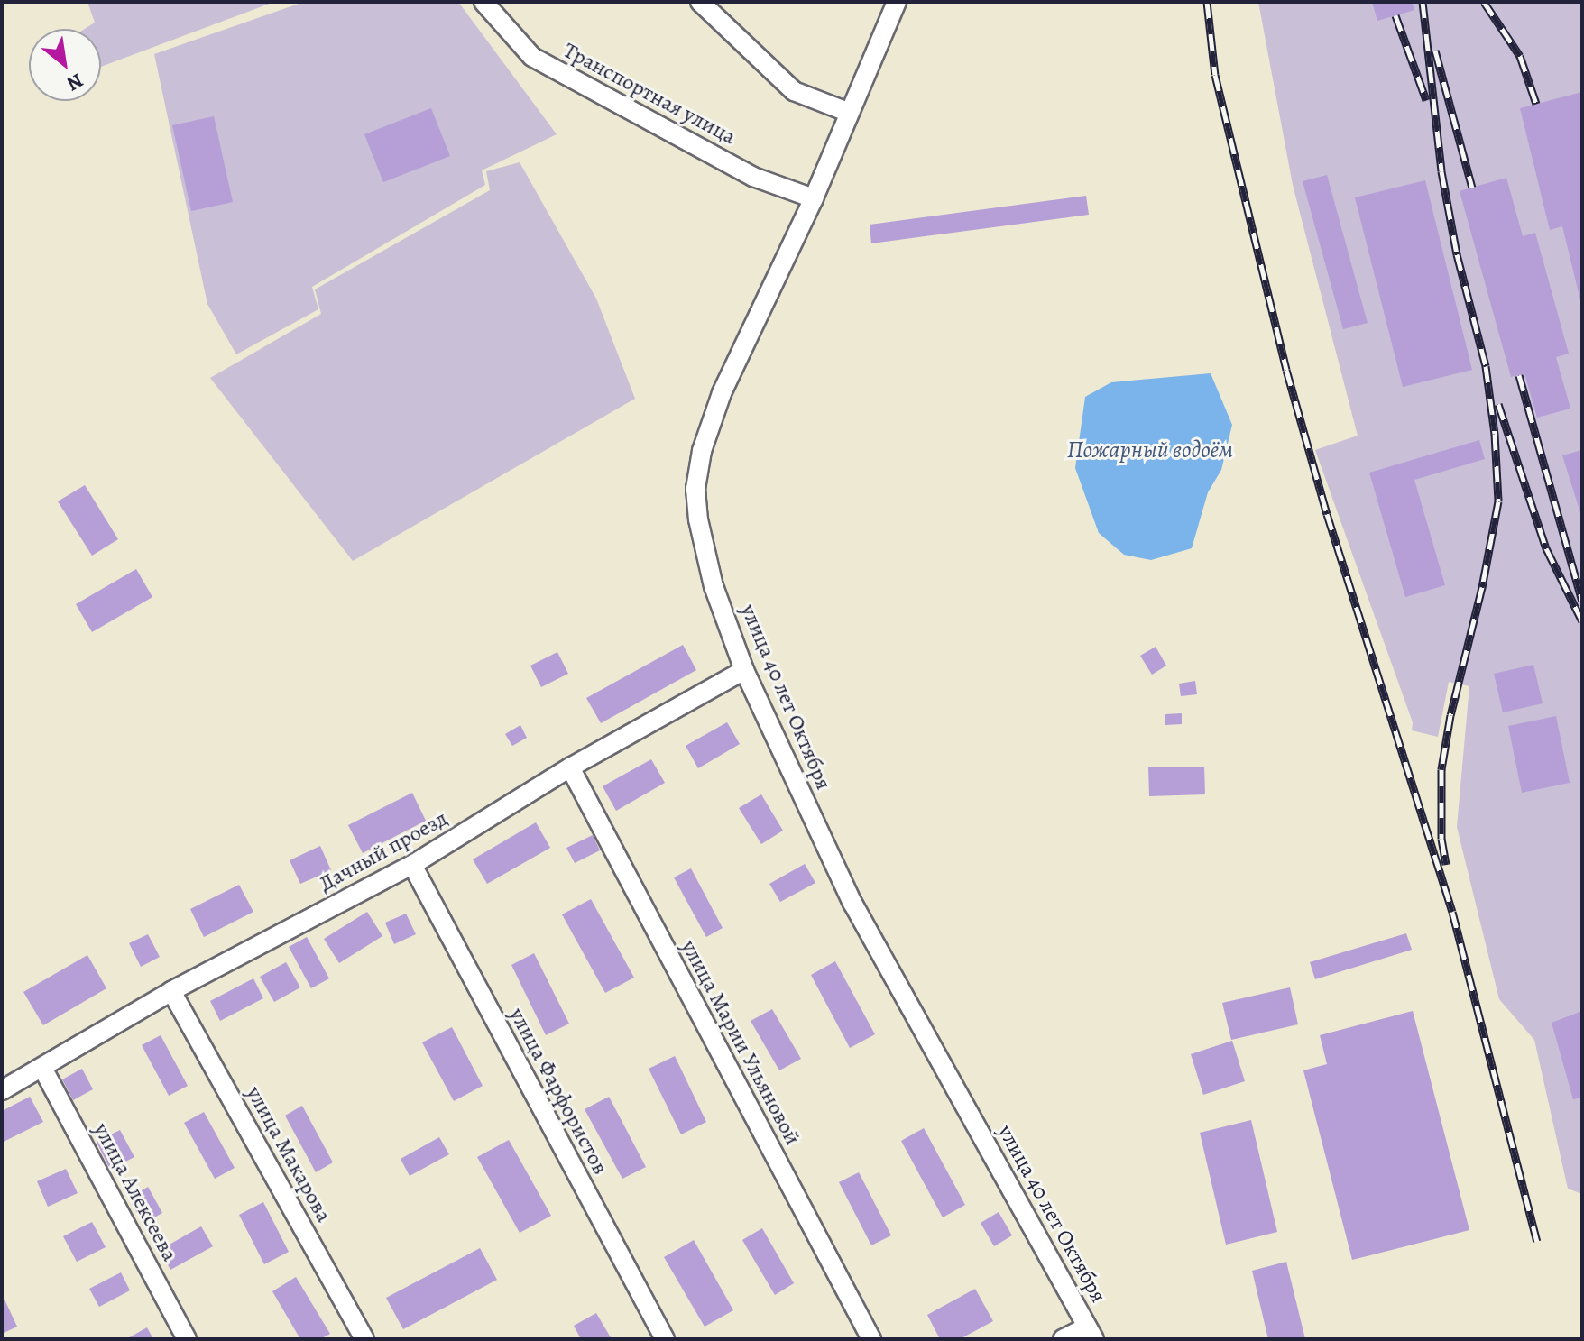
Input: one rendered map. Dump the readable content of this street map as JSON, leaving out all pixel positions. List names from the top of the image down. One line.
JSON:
{"streets":{"street":["Транспортная улица","улица 40 лет Октября","Дачный проезд","улица Марии Ульяновой","улица Фарфористов","улица Макарова","улица Алексеева"]},"crossings":[["Транспортная улица","улица 40 лет Октября"],["улица 40 лет Октября","Дачный проезд"],["Дачный проезд","улица Марии Ульяновой"],["Дачный проезд","улица Фарфористов"],["Дачный проезд","улица Макарова"],["Дачный проезд","улица Алексеева"]],"water":["Пожарный водоём"],"north":"bottom right"}
